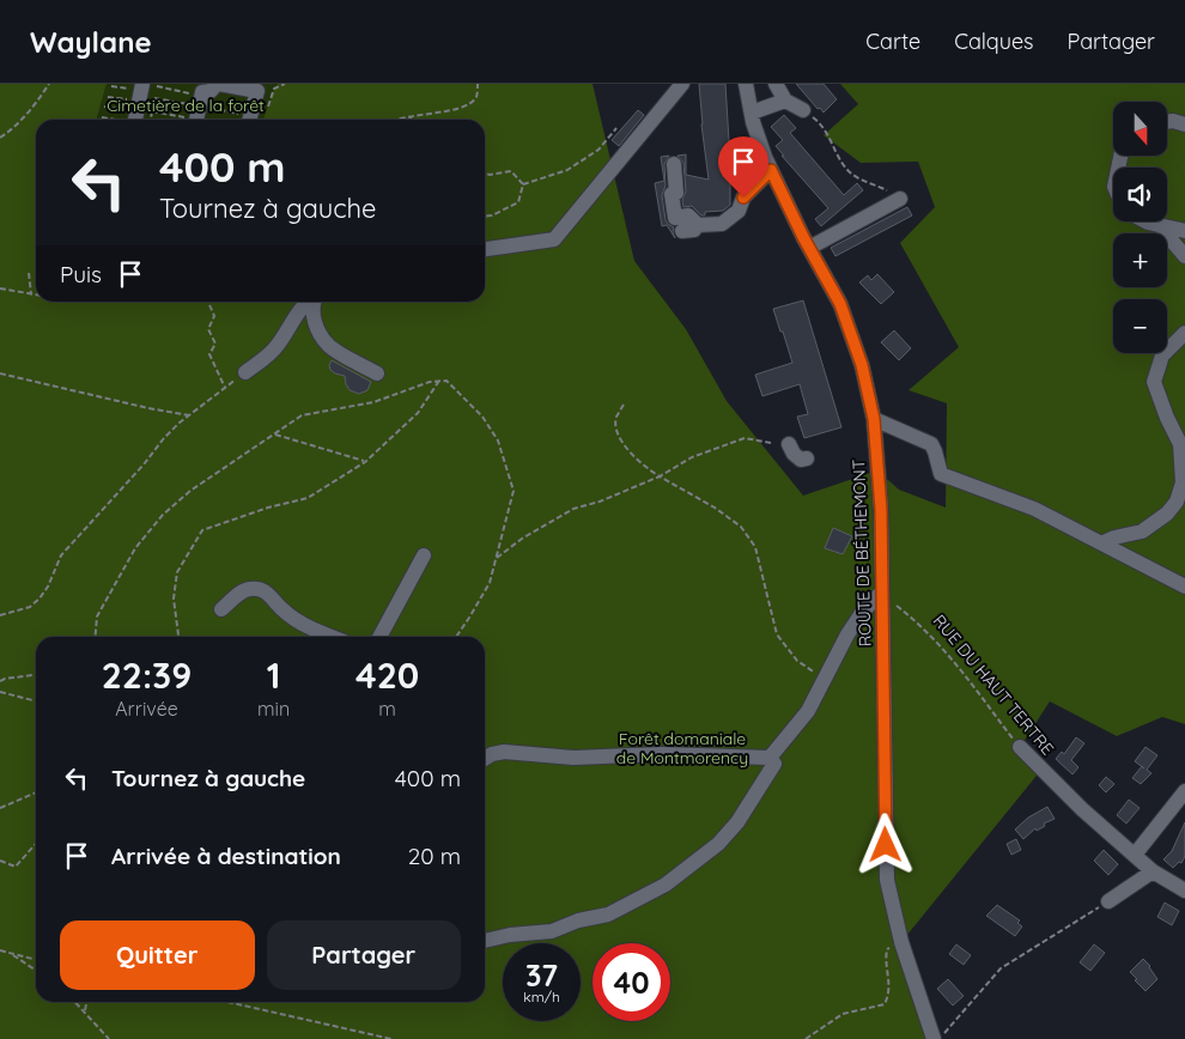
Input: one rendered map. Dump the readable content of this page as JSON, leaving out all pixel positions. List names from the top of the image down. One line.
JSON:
{"streets":{"street":["ROUTE DE BÉTHEMONT","RUE DU HAUT TERTRE"]},"crossings":[["ROUTE DE BÉTHEMONT","RUE DU HAUT TERTRE"]],"parks":["Cimetière de la forêt","Forêt domaniale de Montmorency"],"north":"bottom","page":{"header":"Waylane","nav":["Carte","Calques","Partager"],"map_buttons":["+","−"],"turn":["400 m","Tournez à gauche"],"then":"Puis","eta":["22:39","Arrivée","1","min","420","m"],"list":[{"name":"Tournez à gauche","value":"400 m"},{"name":"Arrivée à destination","value":"20 m"}],"buttons":["Quitter","Partager"],"speed":"37 km/h","limit":"40"}}
